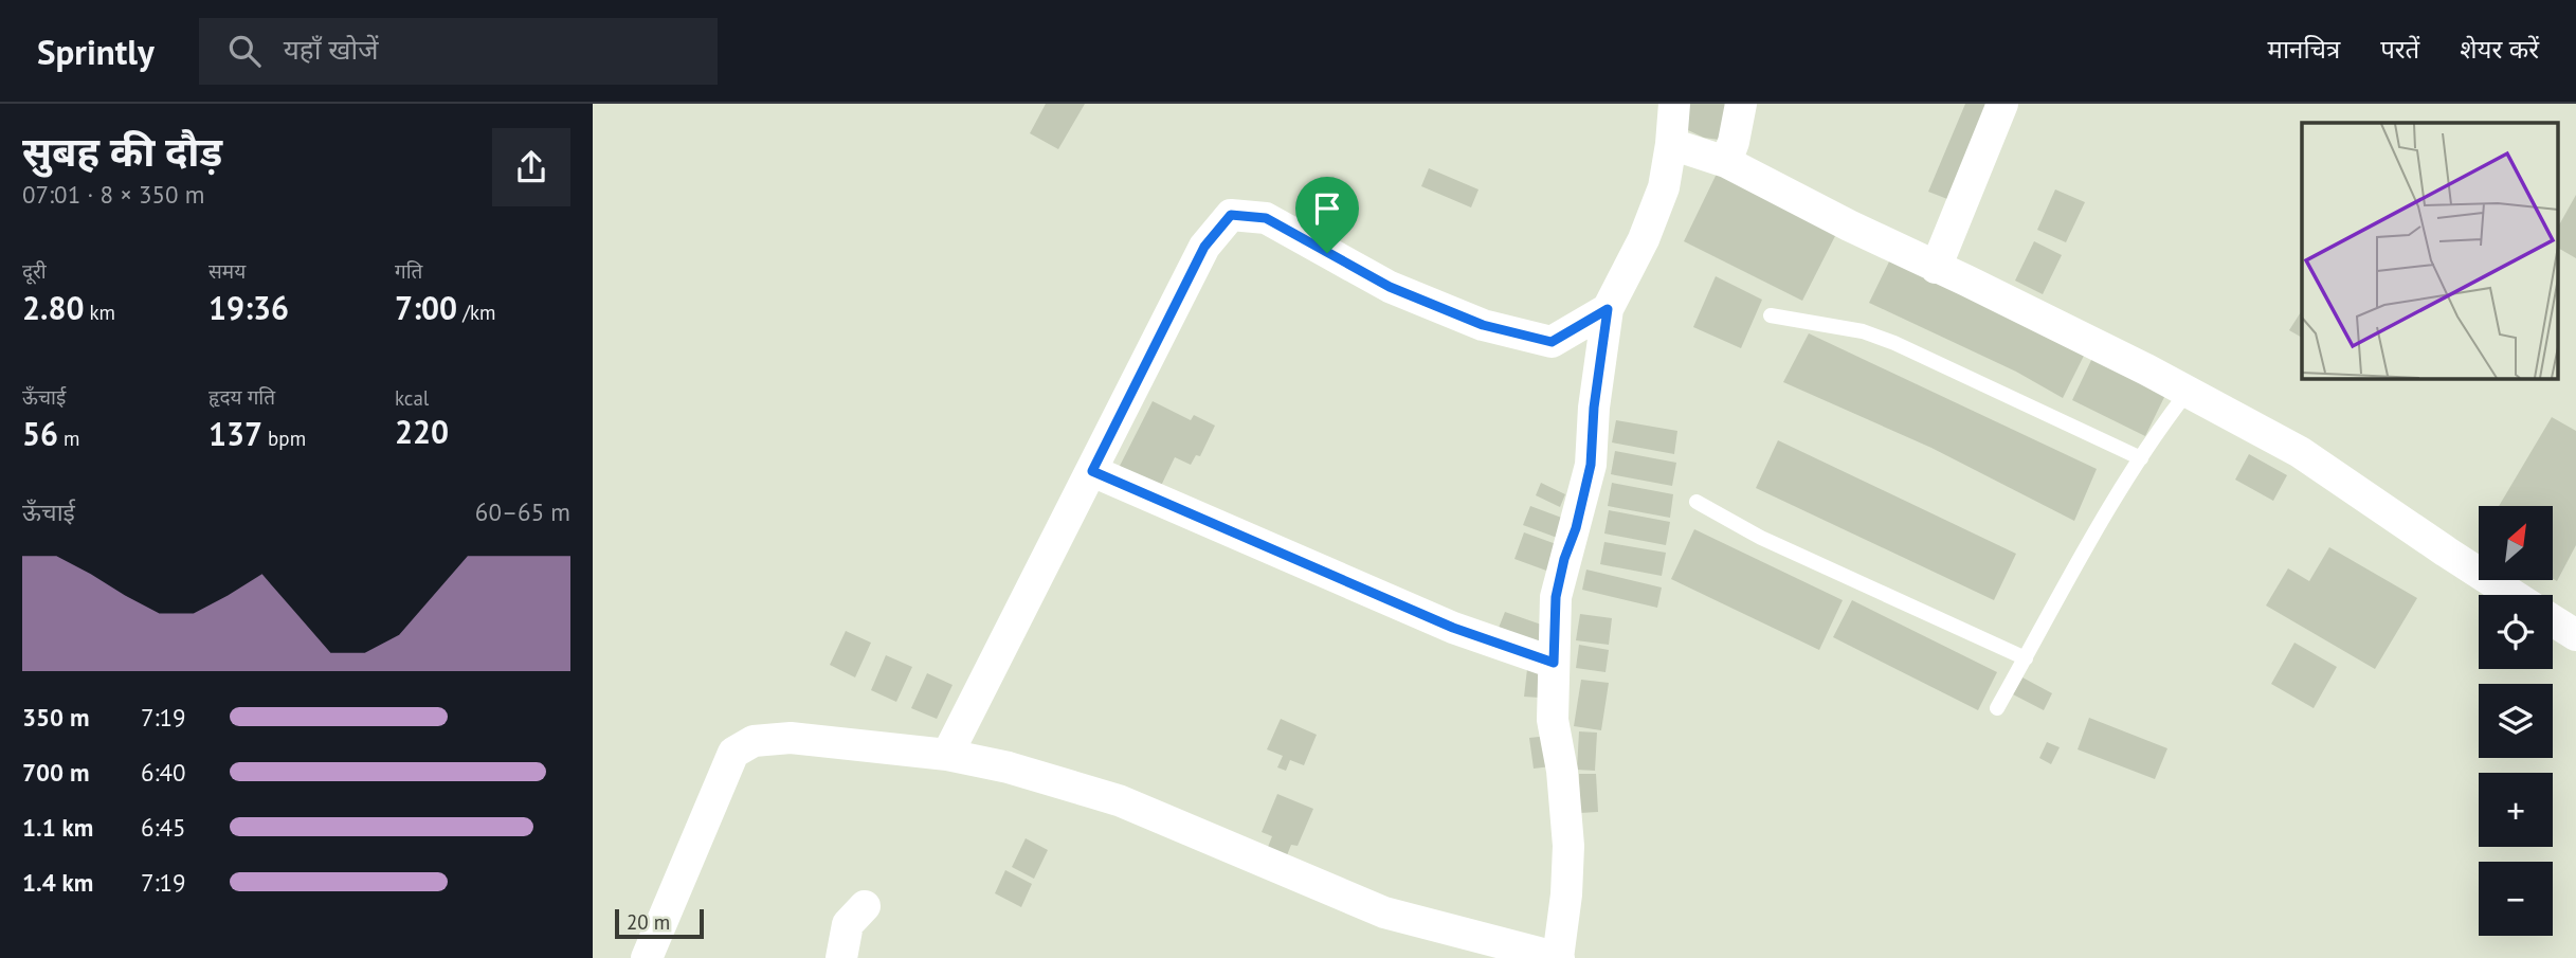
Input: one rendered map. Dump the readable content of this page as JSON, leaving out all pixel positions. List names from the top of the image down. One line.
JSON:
{"scale_bar":"20 m","north":"top right","page":{"header":"Sprintly","search":"यहाँ खोजें","nav":["मानचित्र","परतें","शेयर करें"],"heading":["सुबह की दौड़","07:01 · 8 × 350 m"],"stats":[["दूरी","2.80 km"],["समय","19:36"],["गति","7:00 /km"],["ऊँचाई","56 m"],["हृदय गति","137 bpm"],["kcal","220"]],"chart":["ऊँचाई","60–65 m"],"map_buttons":["+","−"],"list":[{"name":"350 m","note":"7:19"},{"name":"700 m","note":"6:40"},{"name":"1.1 km","note":"6:45"},{"name":"1.4 km","note":"7:19"}],"scale":"20 m"}}
